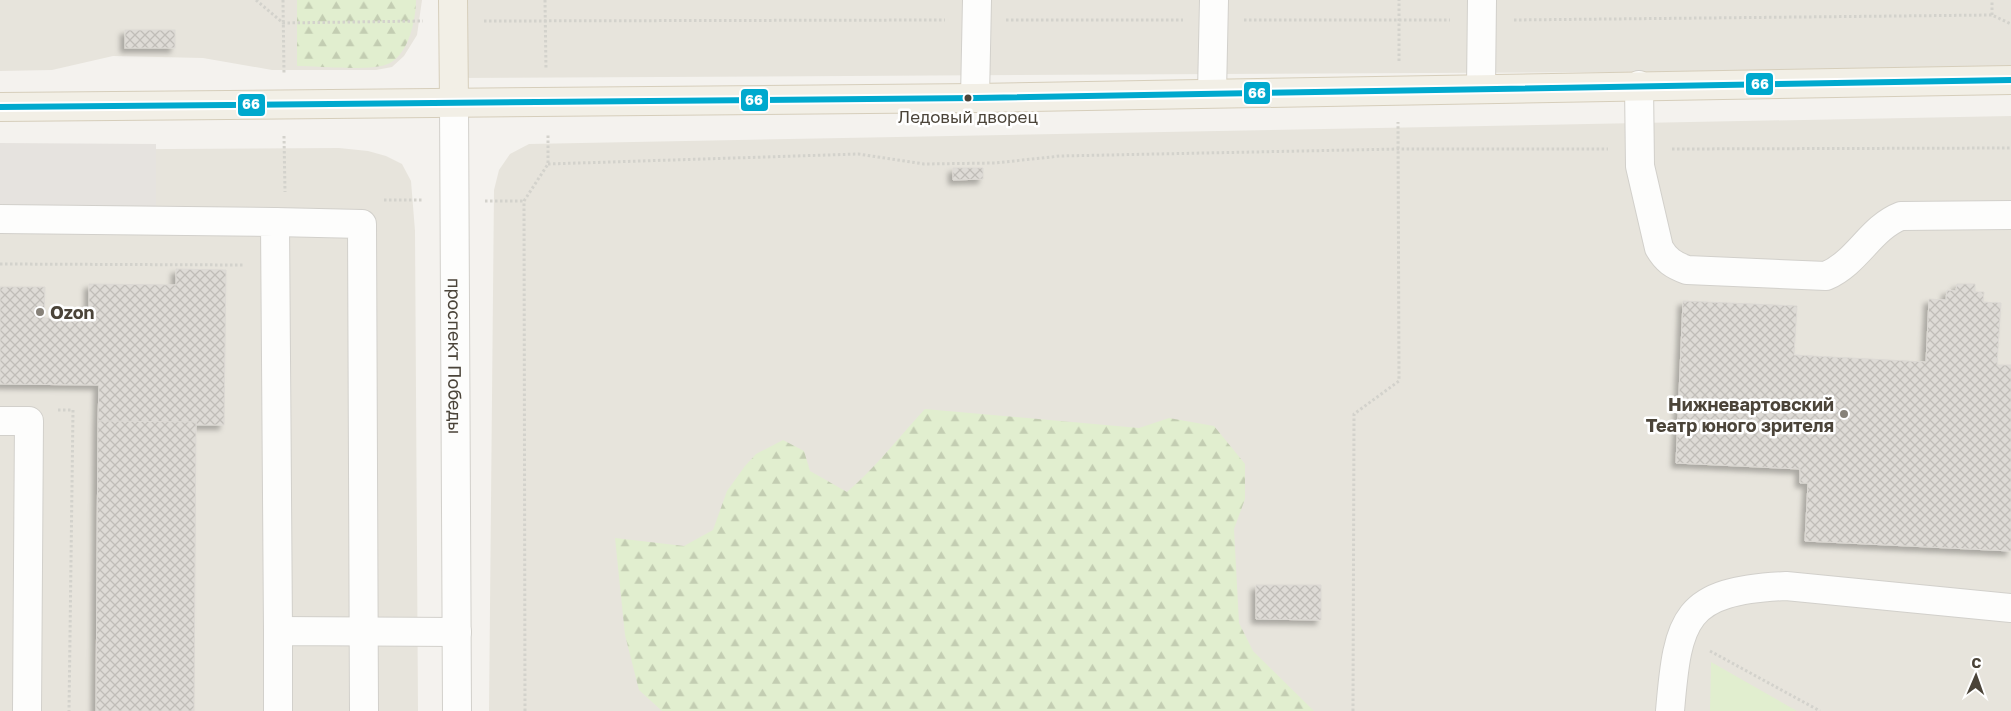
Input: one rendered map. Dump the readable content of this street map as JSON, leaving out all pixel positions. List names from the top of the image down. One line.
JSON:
{"streets":{"main road":["проспект Победы"]},"places":["Ледовый дворец","Ozon","Нижневартовский Театр юного зрителя"],"lines":["transit line 66"],"north":"top"}
